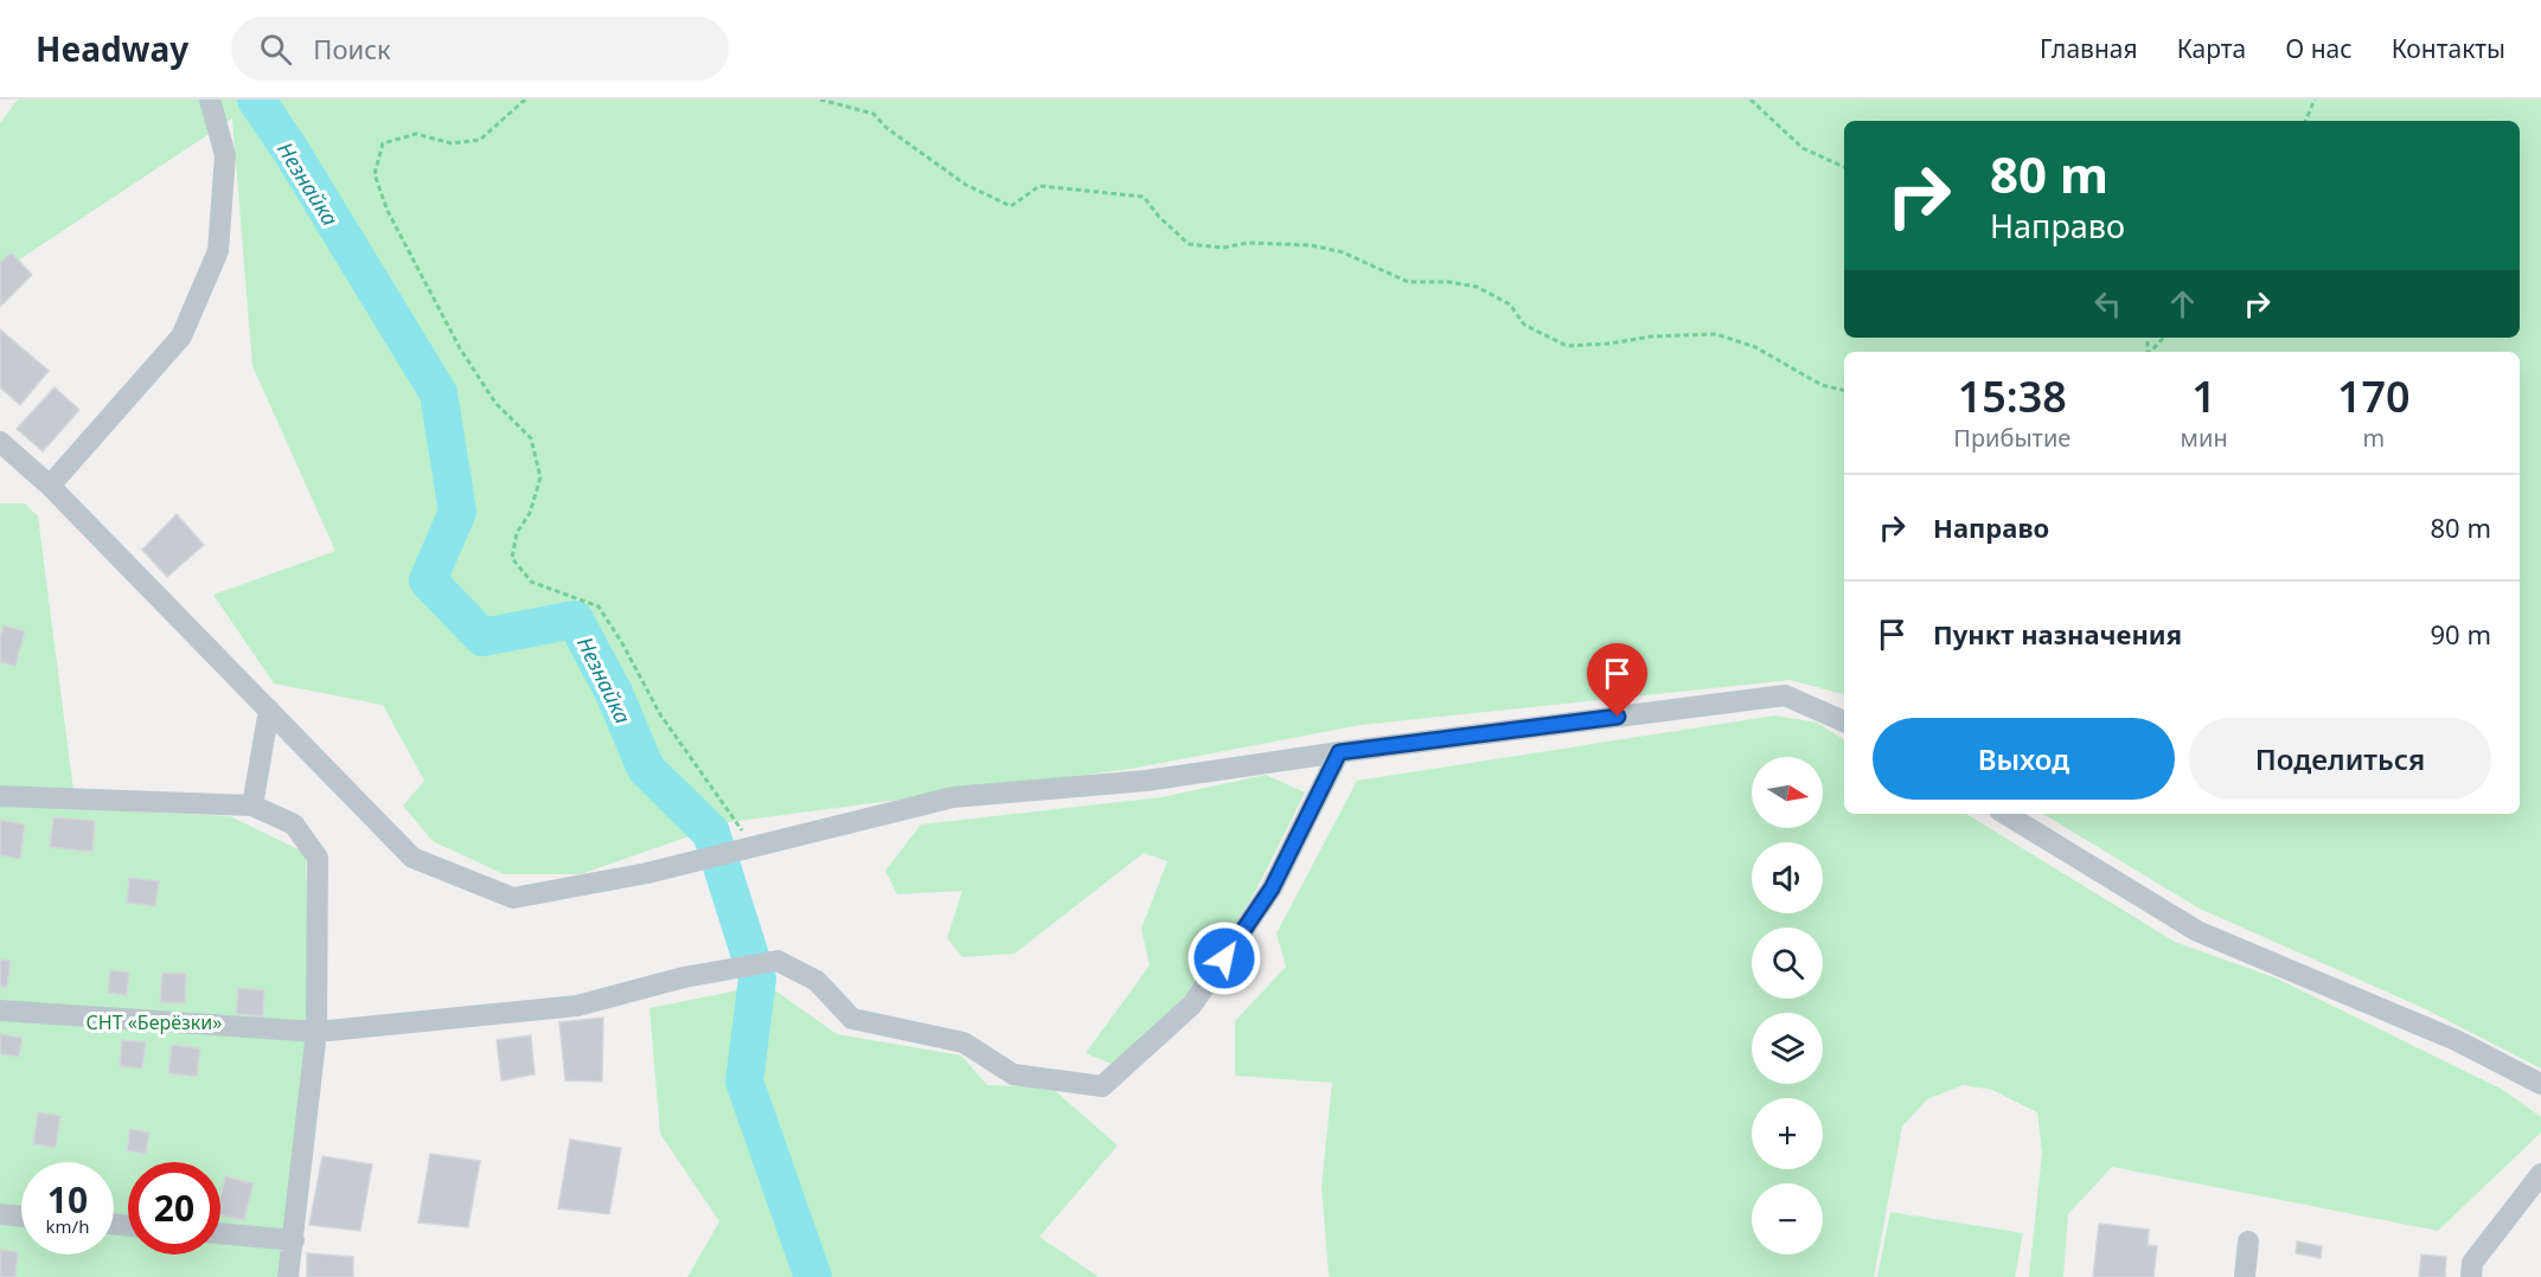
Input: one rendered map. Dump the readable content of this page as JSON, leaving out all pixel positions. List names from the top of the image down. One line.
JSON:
{"water":["Незнайка"],"parks":["СНТ «Берёзки»"],"north":"right","page":{"header":"Headway","search":"Поиск","nav":["Главная","Карта","О нас","Контакты"],"turn":["80 m","Направо"],"eta":["15:38","Прибытие","1","мин","170","m"],"list":[{"name":"Направо","value":"80 m"},{"name":"Пункт назначения","value":"90 m"}],"buttons":["Выход","Поделиться"],"map_buttons":["+","−"],"speed":"10 km/h","limit":"20"}}
